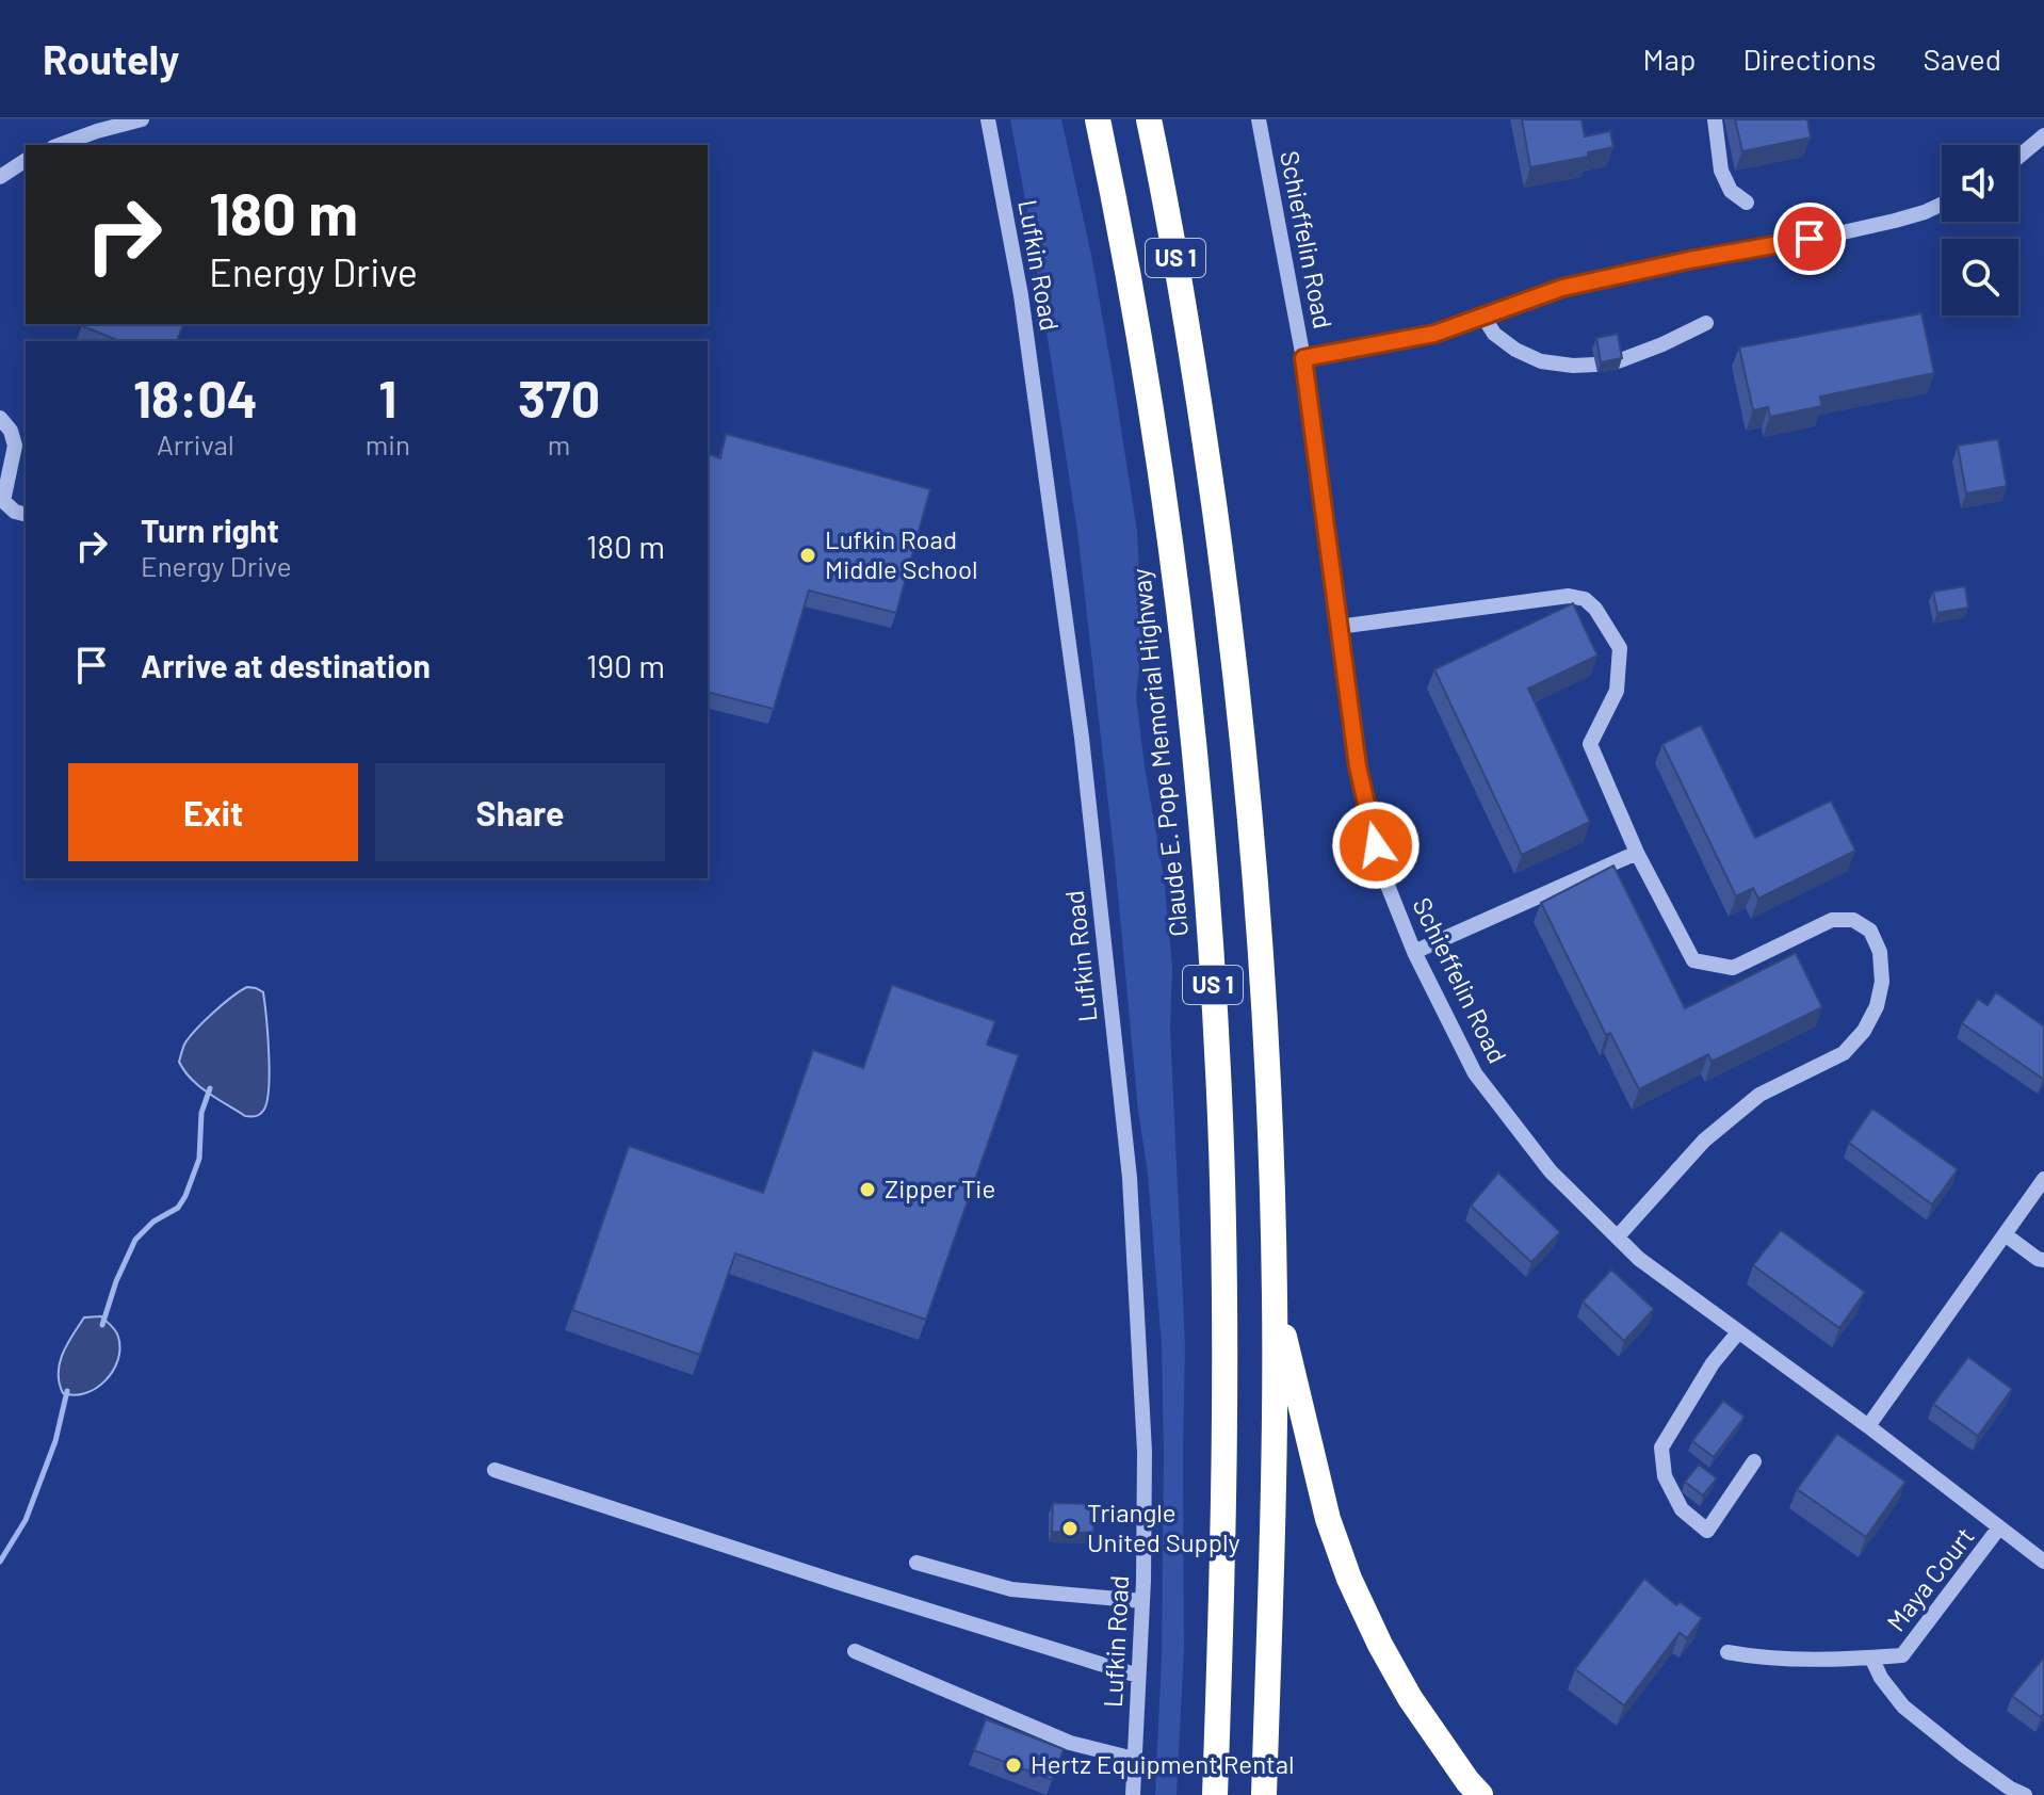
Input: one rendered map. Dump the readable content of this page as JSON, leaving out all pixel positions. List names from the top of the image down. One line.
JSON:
{"streets":{"highway":["US 1","Claude E. Pope Memorial Highway"],"street":["Schieffelin Road","Lufkin Road","Maya Court"]},"crossings":[["Schieffelin Road","Maya Court"]],"places":["Lufkin Road Middle School","Zipper Tie","Triangle United Supply","Hertz Equipment Rental"],"page":{"header":"Routely","nav":["Map","Directions","Saved"],"turn":["180 m","Energy Drive"],"eta":["18:04","Arrival","1","min","370","m"],"list":[{"name":"Turn right","note":"Energy Drive","value":"180 m"},{"name":"Arrive at destination","value":"190 m"}],"buttons":["Exit","Share"]}}
